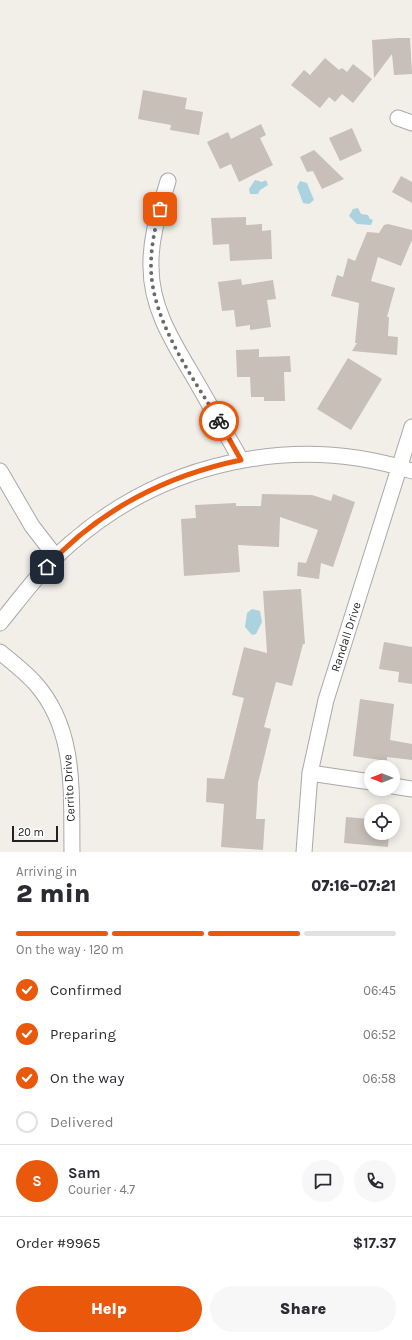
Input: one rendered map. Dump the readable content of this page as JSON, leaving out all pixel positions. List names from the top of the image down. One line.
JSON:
{"streets":{"street":["Randall Drive","Cerrito Drive"]},"scale_bar":"20 m","north":"left","page":{"scale":"20 m","heading":["2 min","Arriving in","07:16–07:21"],"panel":["Sam","Courier · 4.7","Order #9965","$17.37"],"bar":"On the way · 120 m","list":[["Confirmed","06:45"],["Preparing","06:52"],["On the way","06:58"],"Delivered"],"round":"S","buttons":["Help","Share"]}}
